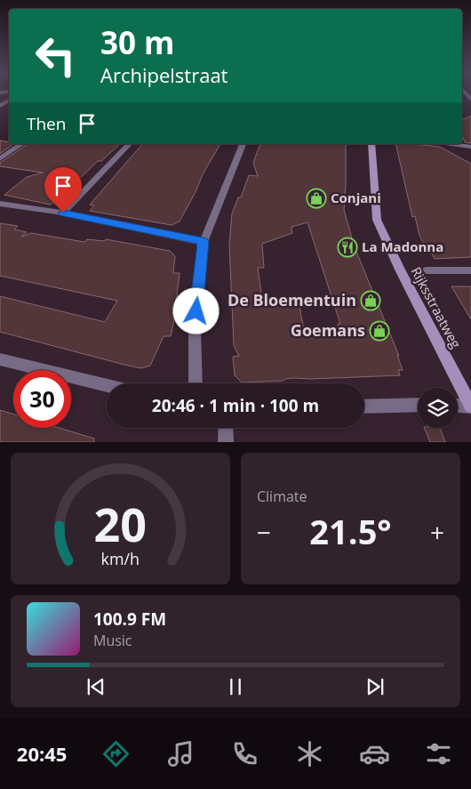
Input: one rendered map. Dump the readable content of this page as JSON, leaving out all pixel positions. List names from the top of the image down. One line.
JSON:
{"streets":{"main road":["Rijksstraatweg"]},"places":{"shop":["Conjani","De Bloementuin","Goemans"],"restaurant":["La Madonna"]},"page":{"turn":["30 m","Archipelstraat"],"then":"Then","limit":"30","trip":"20:46 · 1 min · 100 m","tile":"Climate","heat":["−","21.5°","+"],"song":["100.9 FM","Music"],"tabs":"20:45","gauge":["20","km/h"]}}
